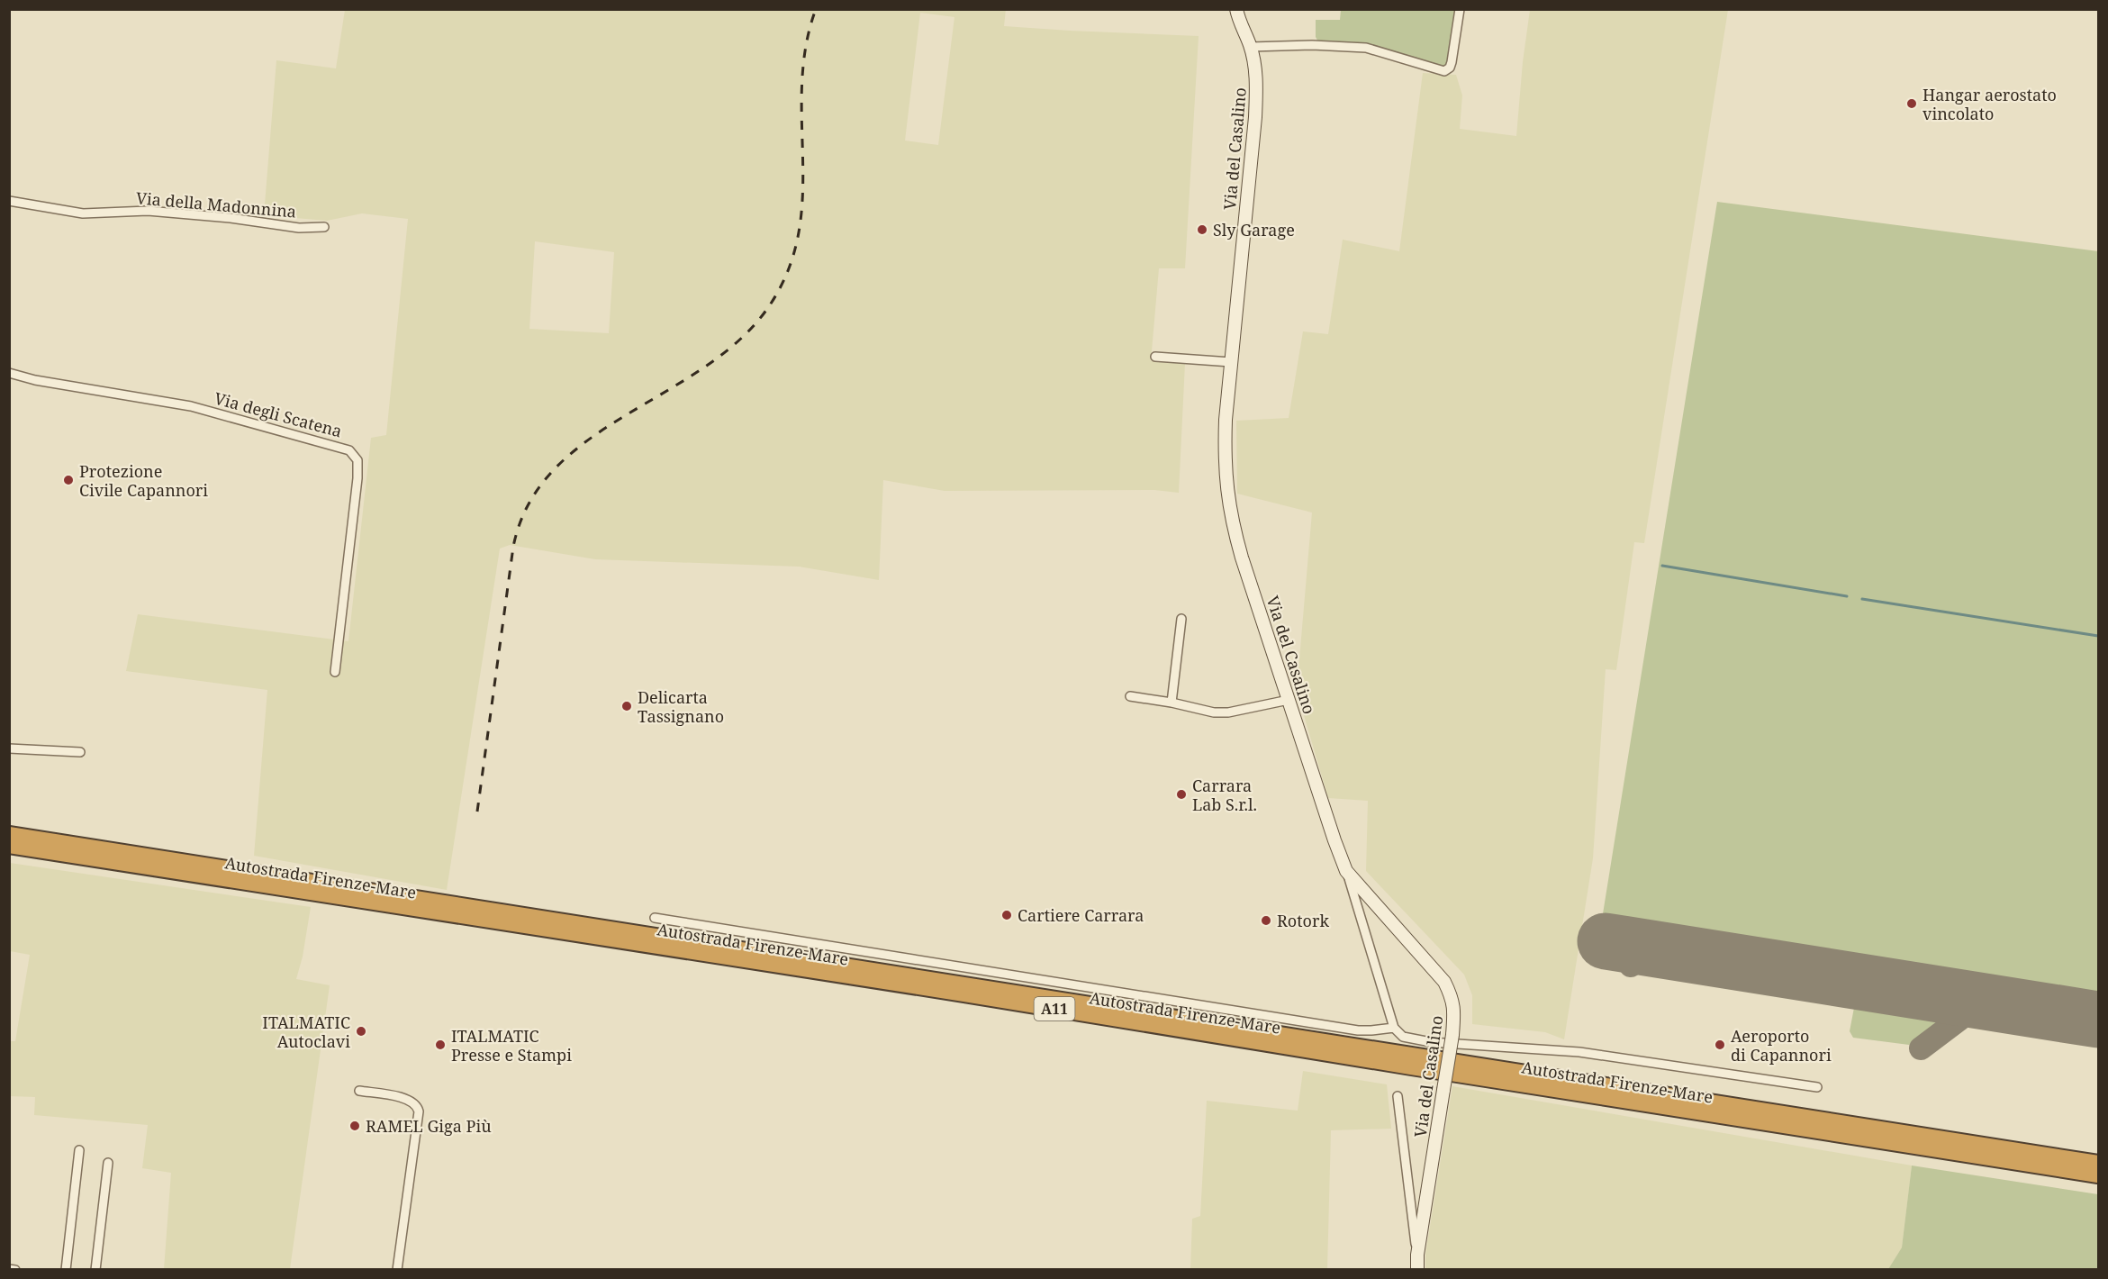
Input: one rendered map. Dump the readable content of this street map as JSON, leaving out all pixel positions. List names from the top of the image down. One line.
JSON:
{"streets":{"highway":["Autostrada Firenze-Mare","A11"],"street":["Via del Casalino","Via della Madonnina","Via degli Scatena"]},"places":["Hangar aerostato vincolato","Sly Garage","Protezione Civile Capannori","Delicarta Tassignano","Carrara Lab S.r.l.","Cartiere Carrara","Rotork","ITALMATIC Autoclavi","ITALMATIC Presse e Stampi","Aeroporto di Capannori","RAMEL Giga Più"]}
